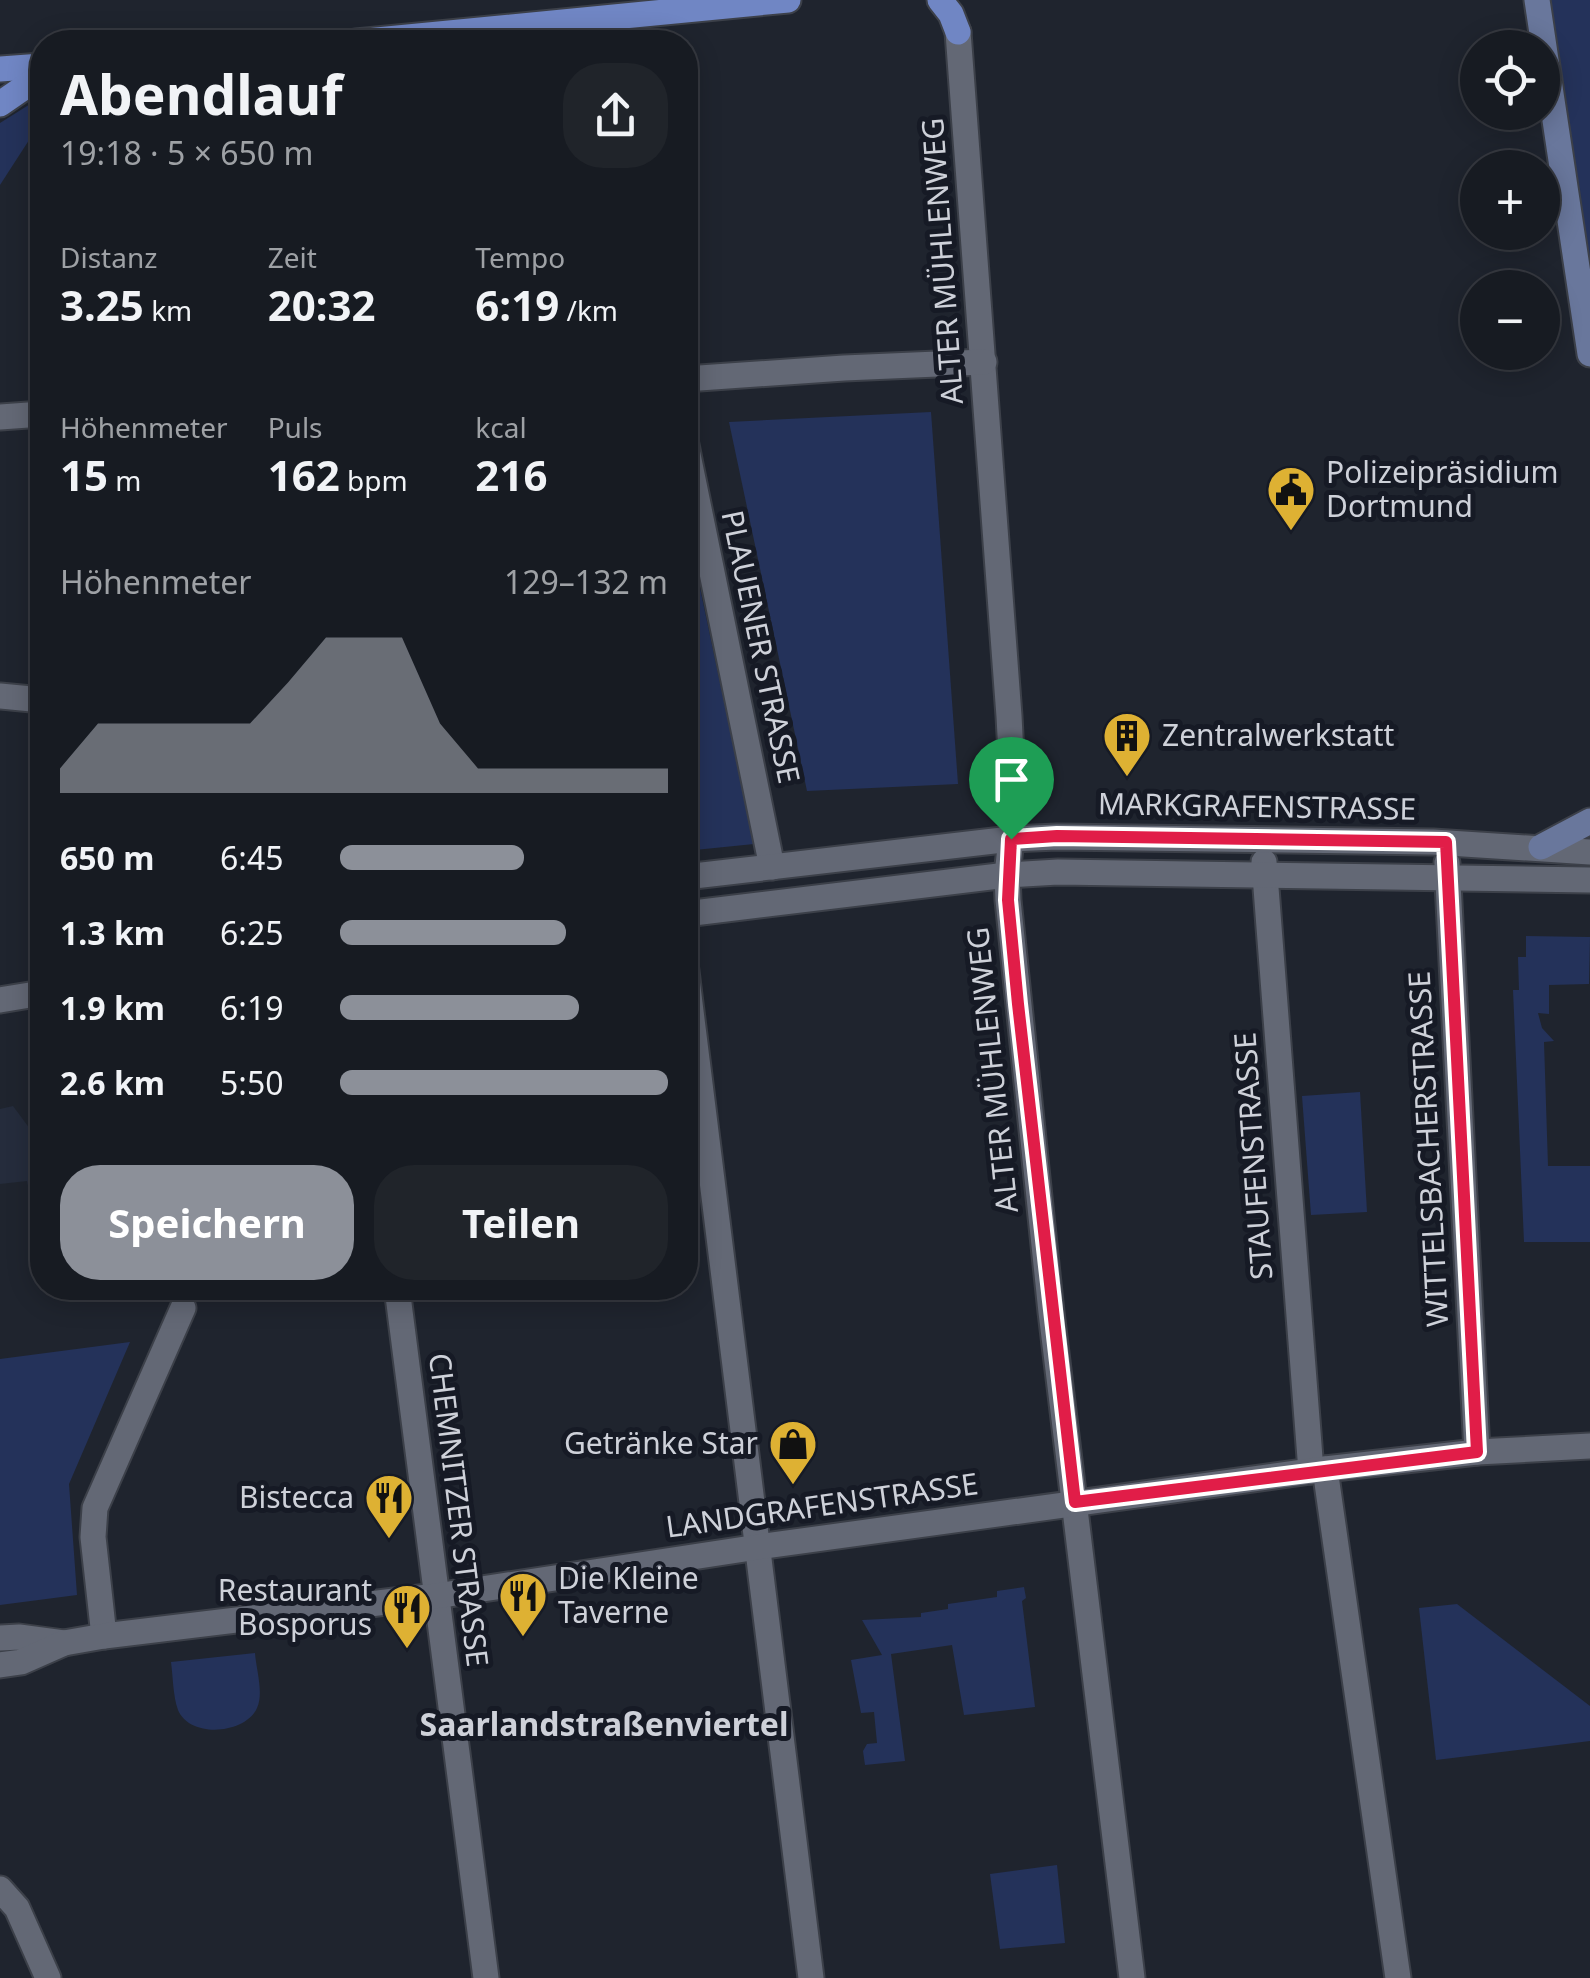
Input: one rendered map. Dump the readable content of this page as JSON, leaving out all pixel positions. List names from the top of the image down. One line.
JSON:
{"streets":{"street":["ALTER MÜHLENWEG","PLAUENER STRASSE","MARKGRAFENSTRASSE","WITTELSBACHERSTRASSE","STAUFENSTRASSE","LANDGRAFENSTRASSE","CHEMNITZER STRASSE"]},"crossings":[["ALTER MÜHLENWEG","MARKGRAFENSTRASSE"],["ALTER MÜHLENWEG","LANDGRAFENSTRASSE"],["PLAUENER STRASSE","MARKGRAFENSTRASSE"],["MARKGRAFENSTRASSE","WITTELSBACHERSTRASSE"],["MARKGRAFENSTRASSE","STAUFENSTRASSE"],["WITTELSBACHERSTRASSE","LANDGRAFENSTRASSE"],["STAUFENSTRASSE","LANDGRAFENSTRASSE"],["LANDGRAFENSTRASSE","CHEMNITZER STRASSE"]],"districts":["Saarlandstraßenviertel"],"places":{"public building":["Polizeipräsidium Dortmund"],"building":["Zentralwerkstatt"],"shop":["Getränke Star"],"restaurant":["Bistecca","Die Kleine Taverne","Restaurant Bosporus"]},"page":{"map_buttons":["+","−"],"heading":["Abendlauf","19:18 · 5 × 650 m"],"stats":[["Distanz","3.25 km"],["Zeit","20:32"],["Tempo","6:19 /km"],["Höhenmeter","15 m"],["Puls","162 bpm"],["kcal","216"]],"chart":["Höhenmeter","129–132 m"],"list":[{"name":"650 m","note":"6:45"},{"name":"1.3 km","note":"6:25"},{"name":"1.9 km","note":"6:19"},{"name":"2.6 km","note":"5:50"}],"buttons":["Speichern","Teilen"]}}
